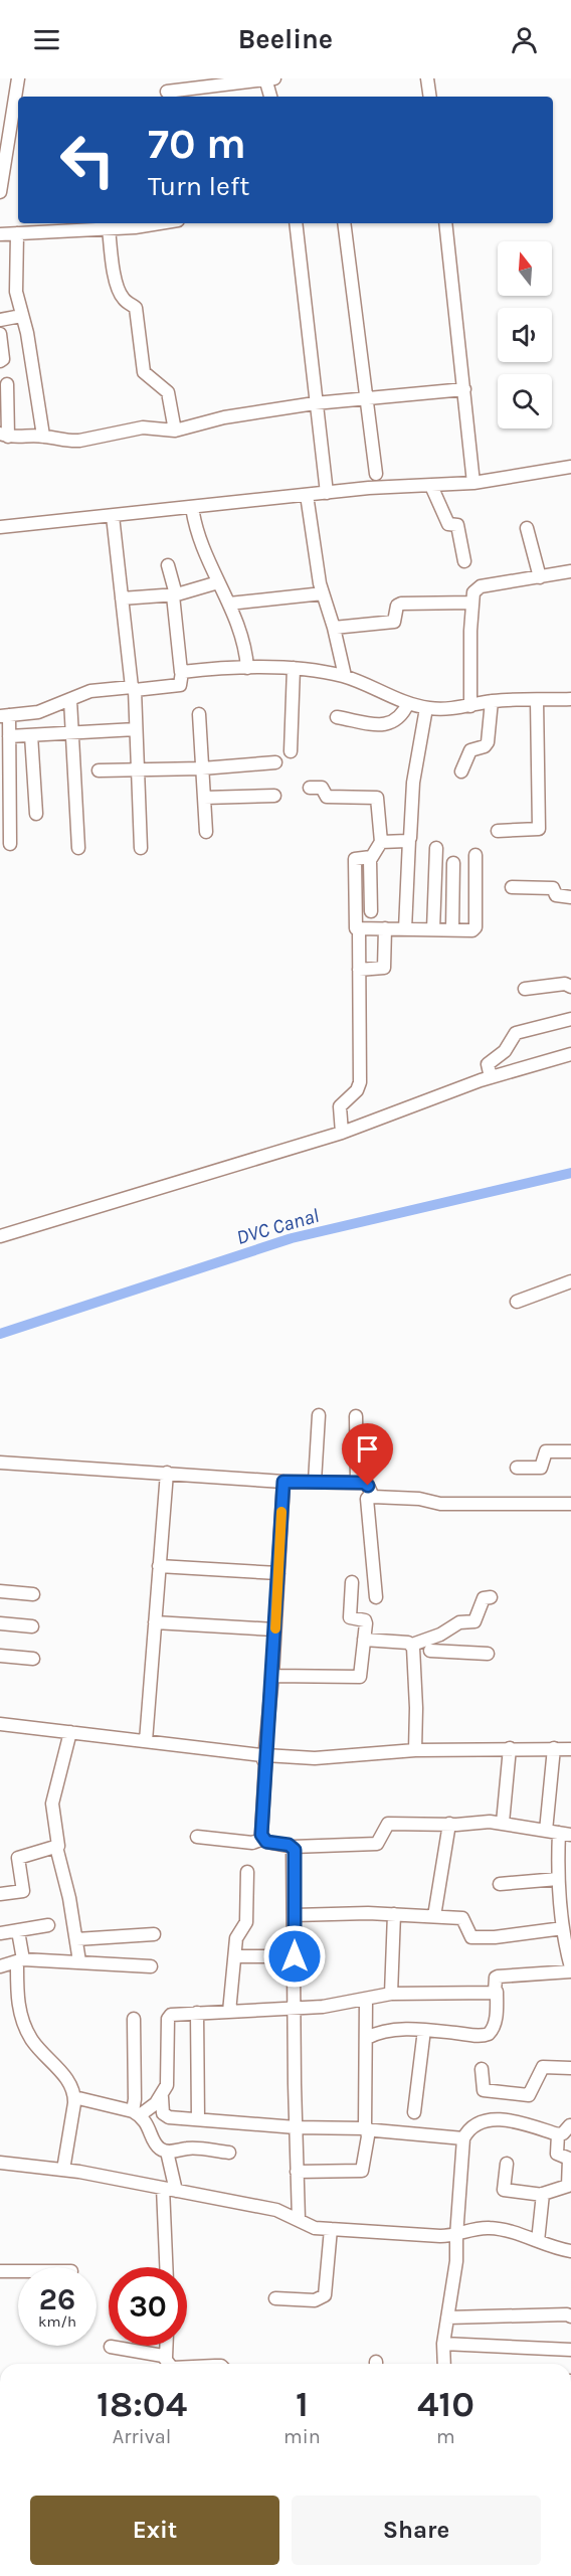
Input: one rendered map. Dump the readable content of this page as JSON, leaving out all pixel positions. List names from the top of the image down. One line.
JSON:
{"water":["DVC Canal"],"north":"top","page":{"header":"Beeline","turn":["70 m","Turn left"],"speed":"26 km/h","limit":"30","eta":["18:04","Arrival","1","min","410","m"],"buttons":["Exit","Share"]}}
